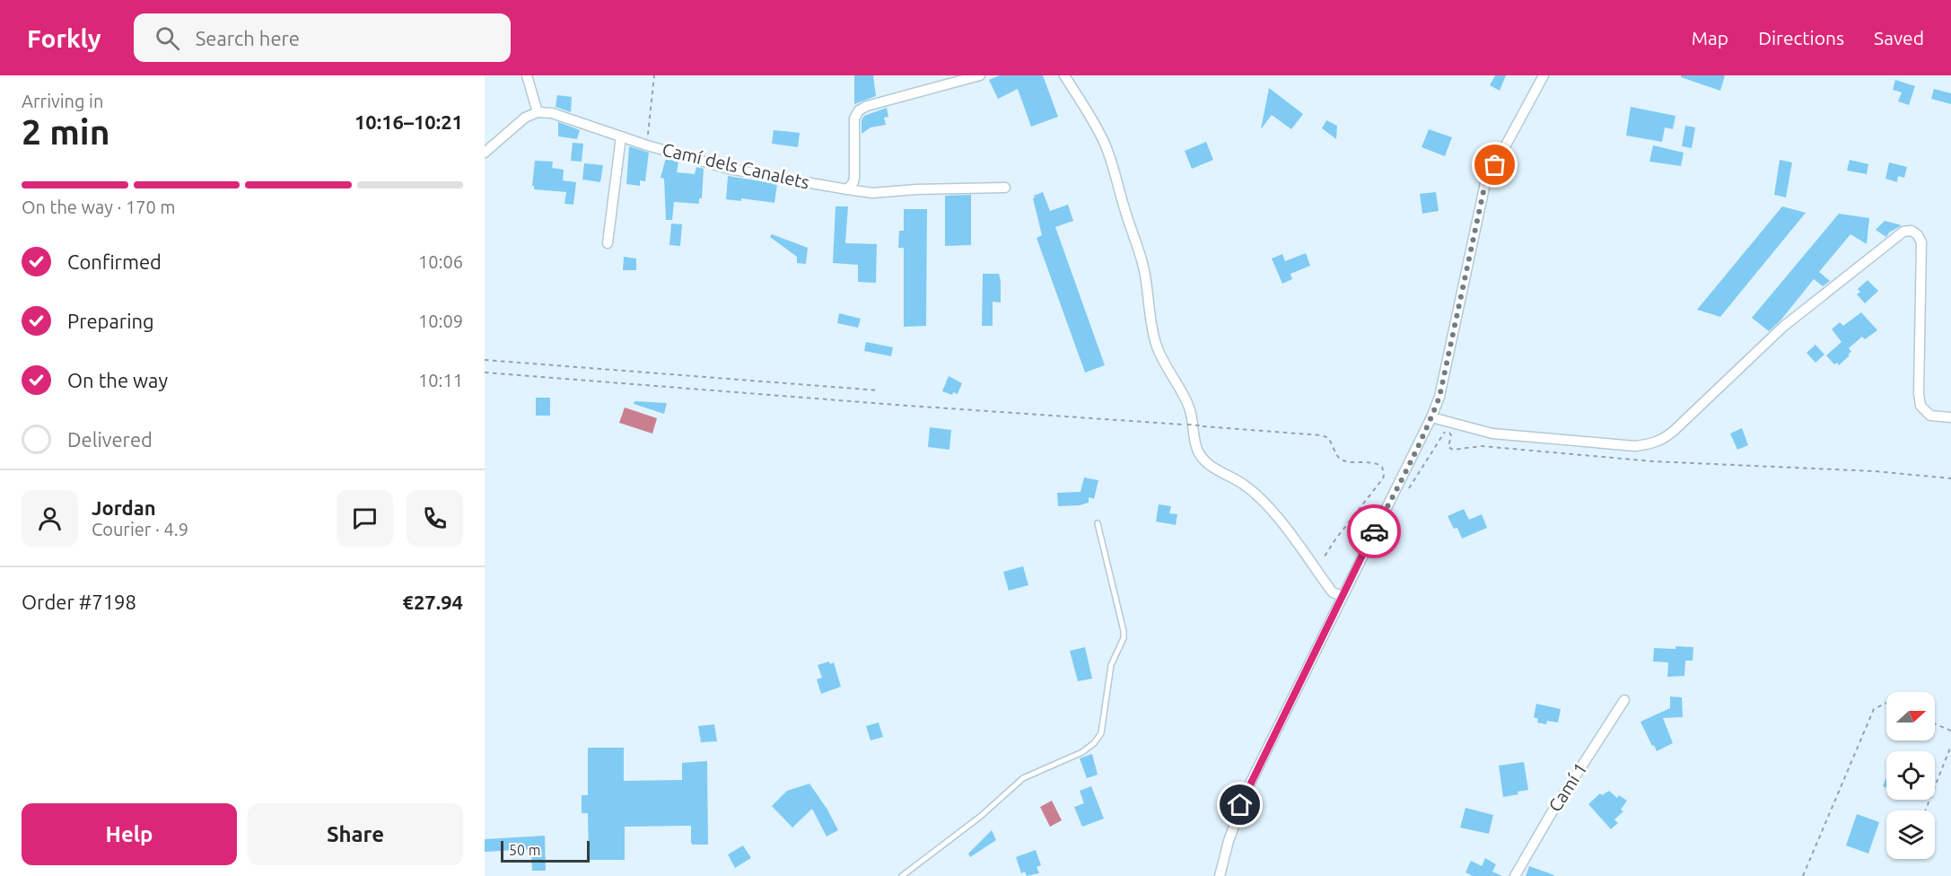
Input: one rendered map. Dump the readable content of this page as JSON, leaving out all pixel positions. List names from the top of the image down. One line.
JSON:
{"streets":{"street":["Camí dels Canalets","Camí 1"]},"scale_bar":"50 m","north":"right","page":{"header":"Forkly","search":"Search here","nav":["Map","Directions","Saved"],"heading":["2 min","Arriving in","10:16–10:21"],"panel":["Jordan","Courier · 4.9","Order #7198","€27.94"],"bar":"On the way · 170 m","list":[["Confirmed","10:06"],["Preparing","10:09"],["On the way","10:11"],"Delivered"],"buttons":["Help","Share"],"scale":"50 m"}}
